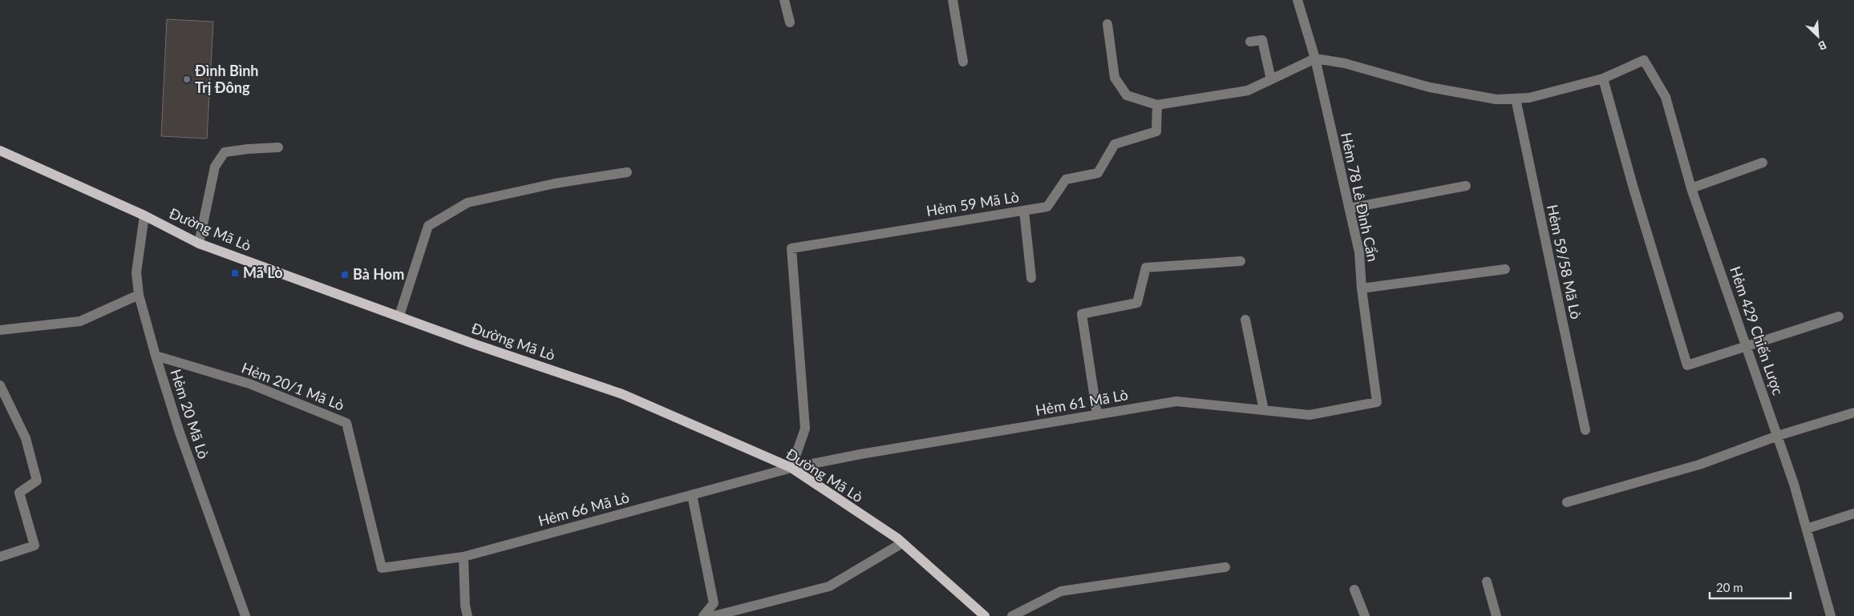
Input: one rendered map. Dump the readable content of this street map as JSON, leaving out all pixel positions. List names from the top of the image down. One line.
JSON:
{"streets":{"main road":["Đường Mã Lò"],"street":["Hẻm 78 Lê Đình Cẩn","Hẻm 59 Mã Lò","Hẻm 59/58 Mã Lò","Hẻm 429 Chiến Lược","Hẻm 20/1 Mã Lò","Hẻm 61 Mã Lò","Hẻm 20 Mã Lò","Hẻm 66 Mã Lò"]},"crossings":[["Hẻm 78 Lê Đình Cẩn","Hẻm 61 Mã Lò"],["Hẻm 59 Mã Lò","Đường Mã Lò"],["Hẻm 59 Mã Lò","Hẻm 61 Mã Lò"],["Hẻm 59 Mã Lò","Hẻm 66 Mã Lò"],["Đường Mã Lò","Hẻm 61 Mã Lò"],["Đường Mã Lò","Hẻm 20 Mã Lò"],["Đường Mã Lò","Hẻm 66 Mã Lò"],["Hẻm 20/1 Mã Lò","Hẻm 20 Mã Lò"],["Hẻm 20/1 Mã Lò","Hẻm 66 Mã Lò"],["Hẻm 61 Mã Lò","Hẻm 66 Mã Lò"]],"places":{"other":["Đình Bình Trị Đông"],"transit":["Mã Lò","Bà Hom"]},"scale_bar":"20 m","north":"bottom right"}
